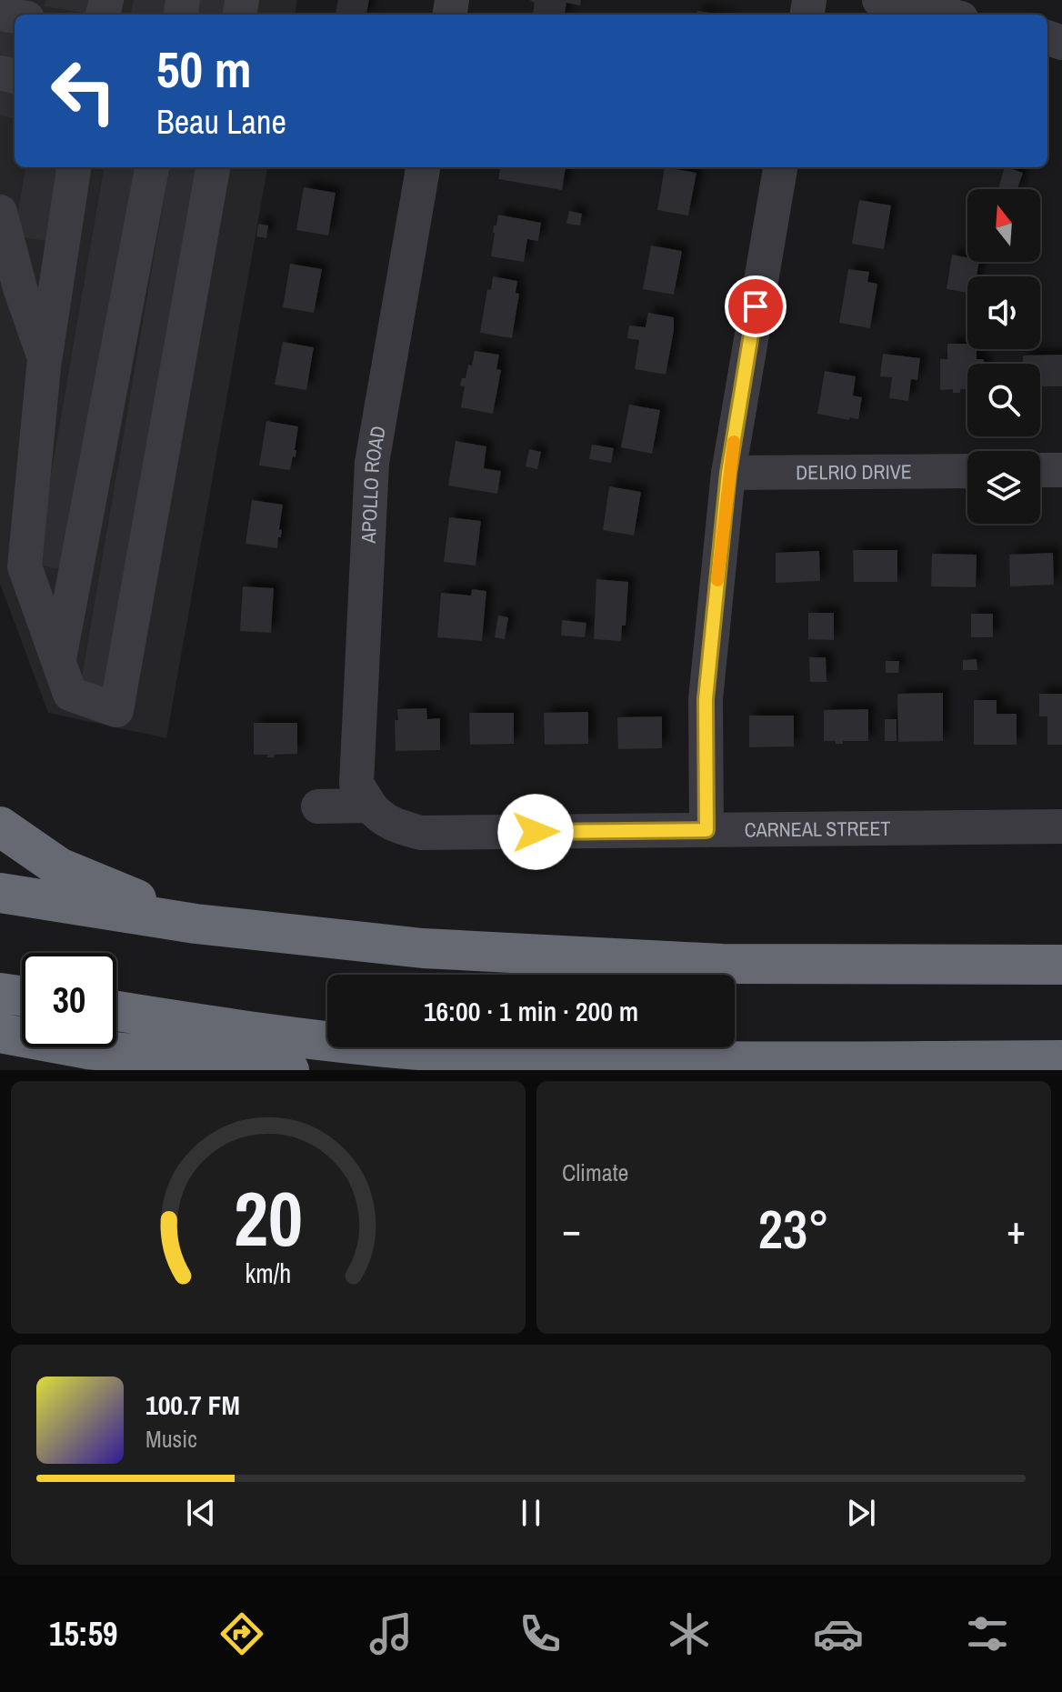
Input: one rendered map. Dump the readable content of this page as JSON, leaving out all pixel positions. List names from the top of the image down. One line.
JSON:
{"streets":{"street":["DELRIO DRIVE","APOLLO ROAD","CARNEAL STREET"]},"crossings":[["APOLLO ROAD","CARNEAL STREET"]],"north":"top","page":{"turn":["50 m","Beau Lane"],"limit":"30","trip":"16:00 · 1 min · 200 m","tile":"Climate","heat":["−","23°","+"],"song":["100.7 FM","Music"],"tabs":"15:59","gauge":["20","km/h"]}}
